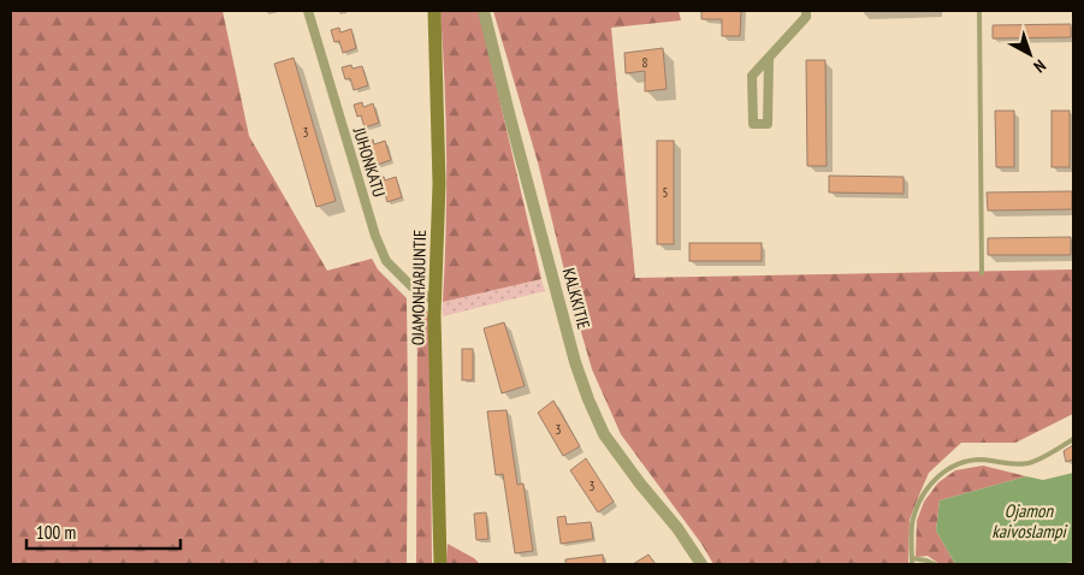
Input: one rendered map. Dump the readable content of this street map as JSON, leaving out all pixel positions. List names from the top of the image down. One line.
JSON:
{"streets":{"main road":["OJAMONHARJUNTIE"],"street":["JUHONKATU","KALKKITIE"]},"crossings":[["JUHONKATU","OJAMONHARJUNTIE"]],"water":["Ojamon kaivoslampi"],"house_numbers":["8","3","5","3","3"],"scale_bar":"100 m","north":"bottom right"}
